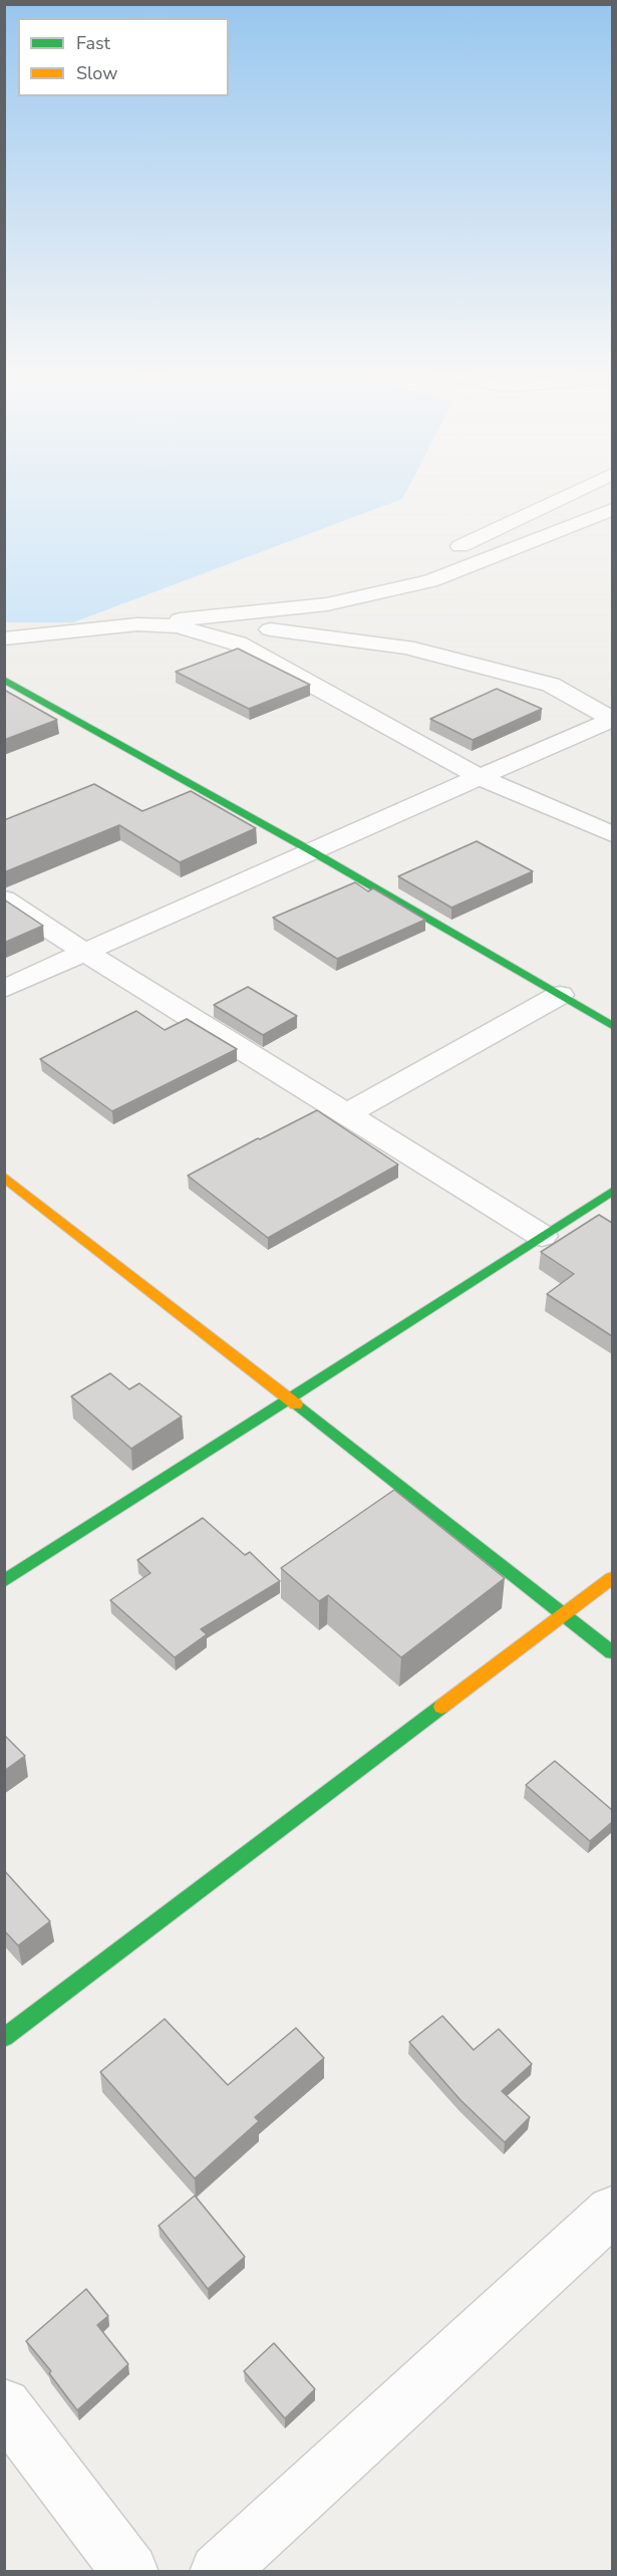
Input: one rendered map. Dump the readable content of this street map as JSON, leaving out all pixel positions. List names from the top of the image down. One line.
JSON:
{"legend":["Fast","Slow"]}
